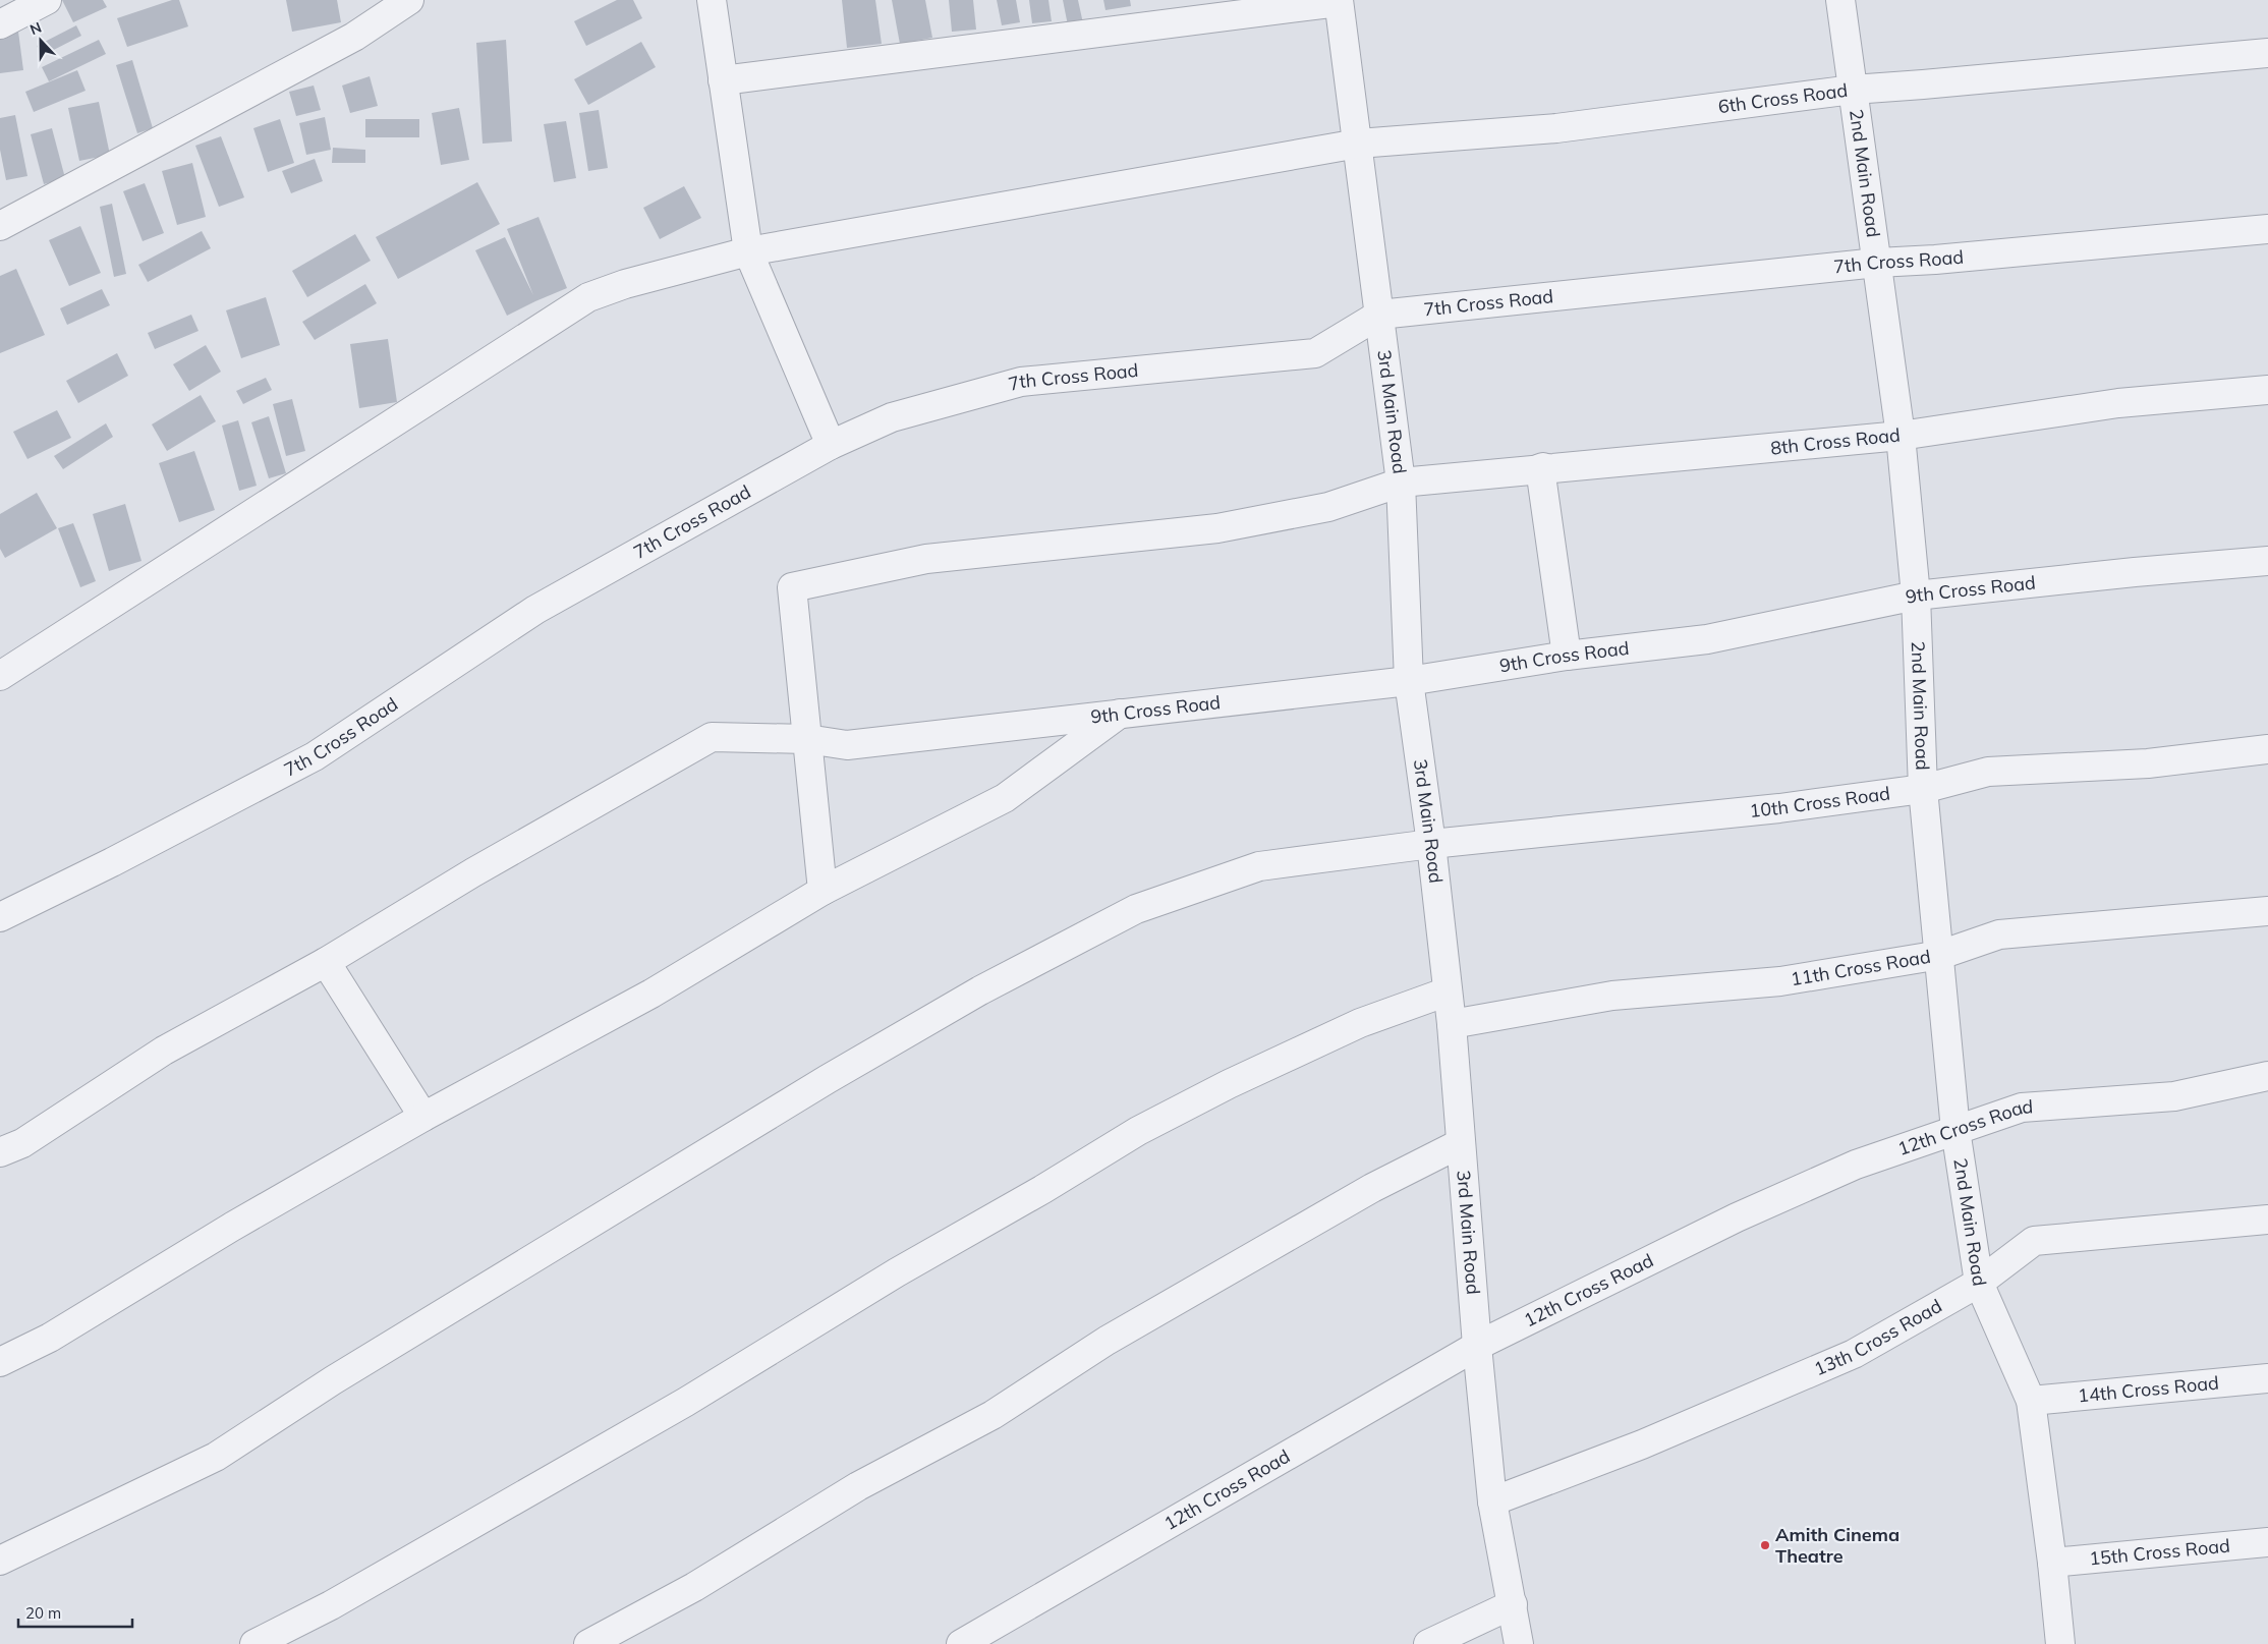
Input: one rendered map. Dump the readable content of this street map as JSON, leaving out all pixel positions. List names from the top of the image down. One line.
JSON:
{"streets":{"street":["6th Cross Road","2nd Main Road","7th Cross Road","3rd Main Road","8th Cross Road","9th Cross Road","10th Cross Road","11th Cross Road","12th Cross Road","13th Cross Road","14th Cross Road","15th Cross Road"]},"crossings":[["6th Cross Road","2nd Main Road"],["6th Cross Road","3rd Main Road"],["2nd Main Road","7th Cross Road"],["2nd Main Road","8th Cross Road"],["2nd Main Road","9th Cross Road"],["2nd Main Road","10th Cross Road"],["2nd Main Road","11th Cross Road"],["2nd Main Road","12th Cross Road"],["2nd Main Road","13th Cross Road"],["2nd Main Road","14th Cross Road"],["2nd Main Road","15th Cross Road"],["7th Cross Road","3rd Main Road"],["3rd Main Road","8th Cross Road"],["3rd Main Road","9th Cross Road"],["3rd Main Road","10th Cross Road"],["3rd Main Road","11th Cross Road"],["3rd Main Road","12th Cross Road"],["3rd Main Road","13th Cross Road"]],"places":["Amith Cinema Theatre"],"scale_bar":"20 m","north":"top"}
